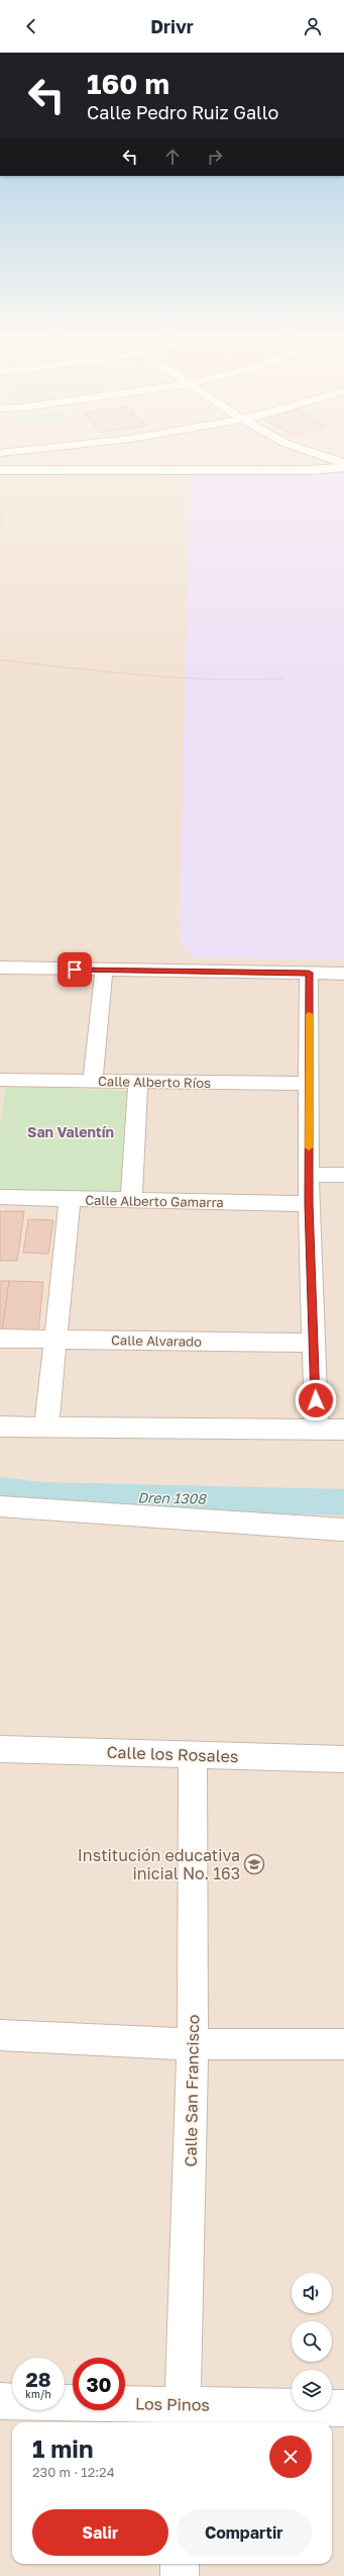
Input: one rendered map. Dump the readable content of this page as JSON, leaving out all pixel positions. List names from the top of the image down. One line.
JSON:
{"streets":{"street":["Calle Alberto Ríos","Calle Alberto Gamarra","Calle Alvarado","Calle los Rosales","Calle San Francisco","Los Pinos"]},"crossings":[["Calle los Rosales","Calle San Francisco"],["Calle San Francisco","Los Pinos"]],"districts":["San Valentín"],"water":["Dren 1308"],"places":{"school or university":["Institución educativa inicial No. 163"]},"page":{"header":"Drivr","turn":["160 m","Calle Pedro Ruiz Gallo"],"speed":"28 km/h","limit":"30","heading":["1 min","230 m · 12:24"],"buttons":["Salir","Compartir"]}}
